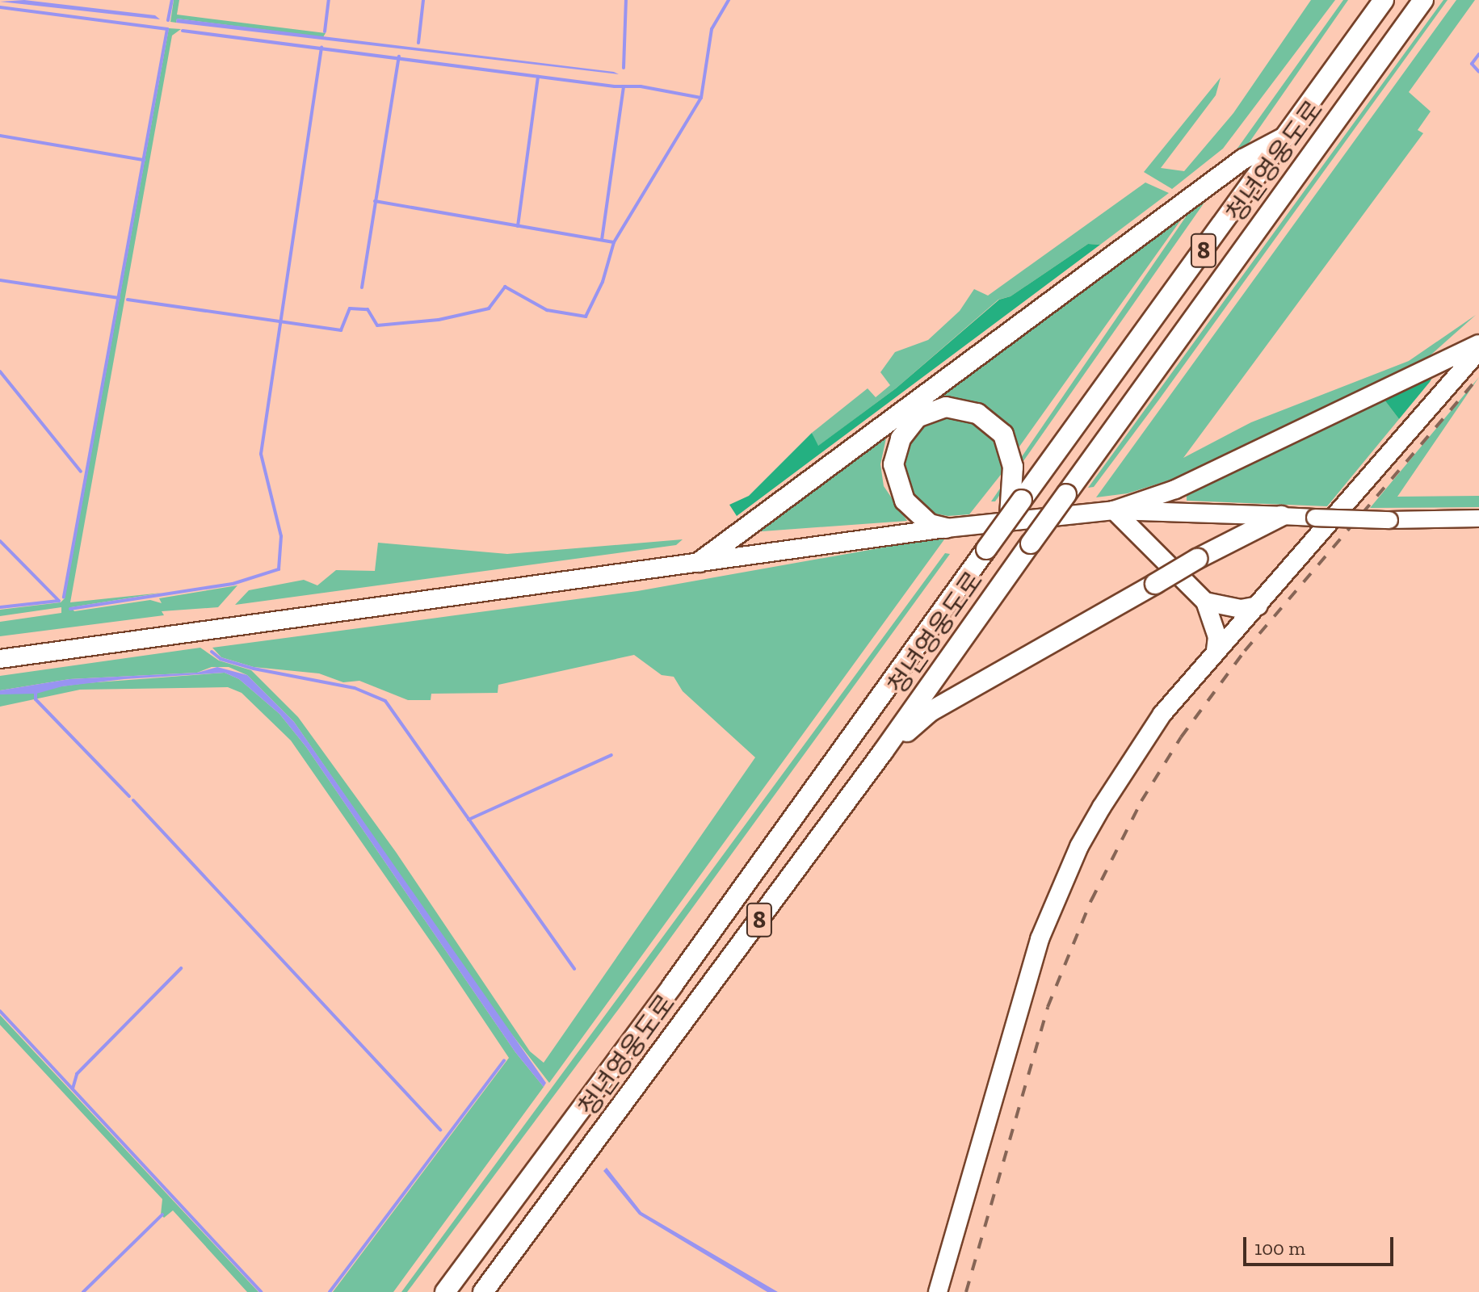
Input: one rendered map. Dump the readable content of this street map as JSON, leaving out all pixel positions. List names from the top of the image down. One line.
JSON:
{"streets":{"highway":["청년영웅도로","8"]},"scale_bar":"100 m"}
